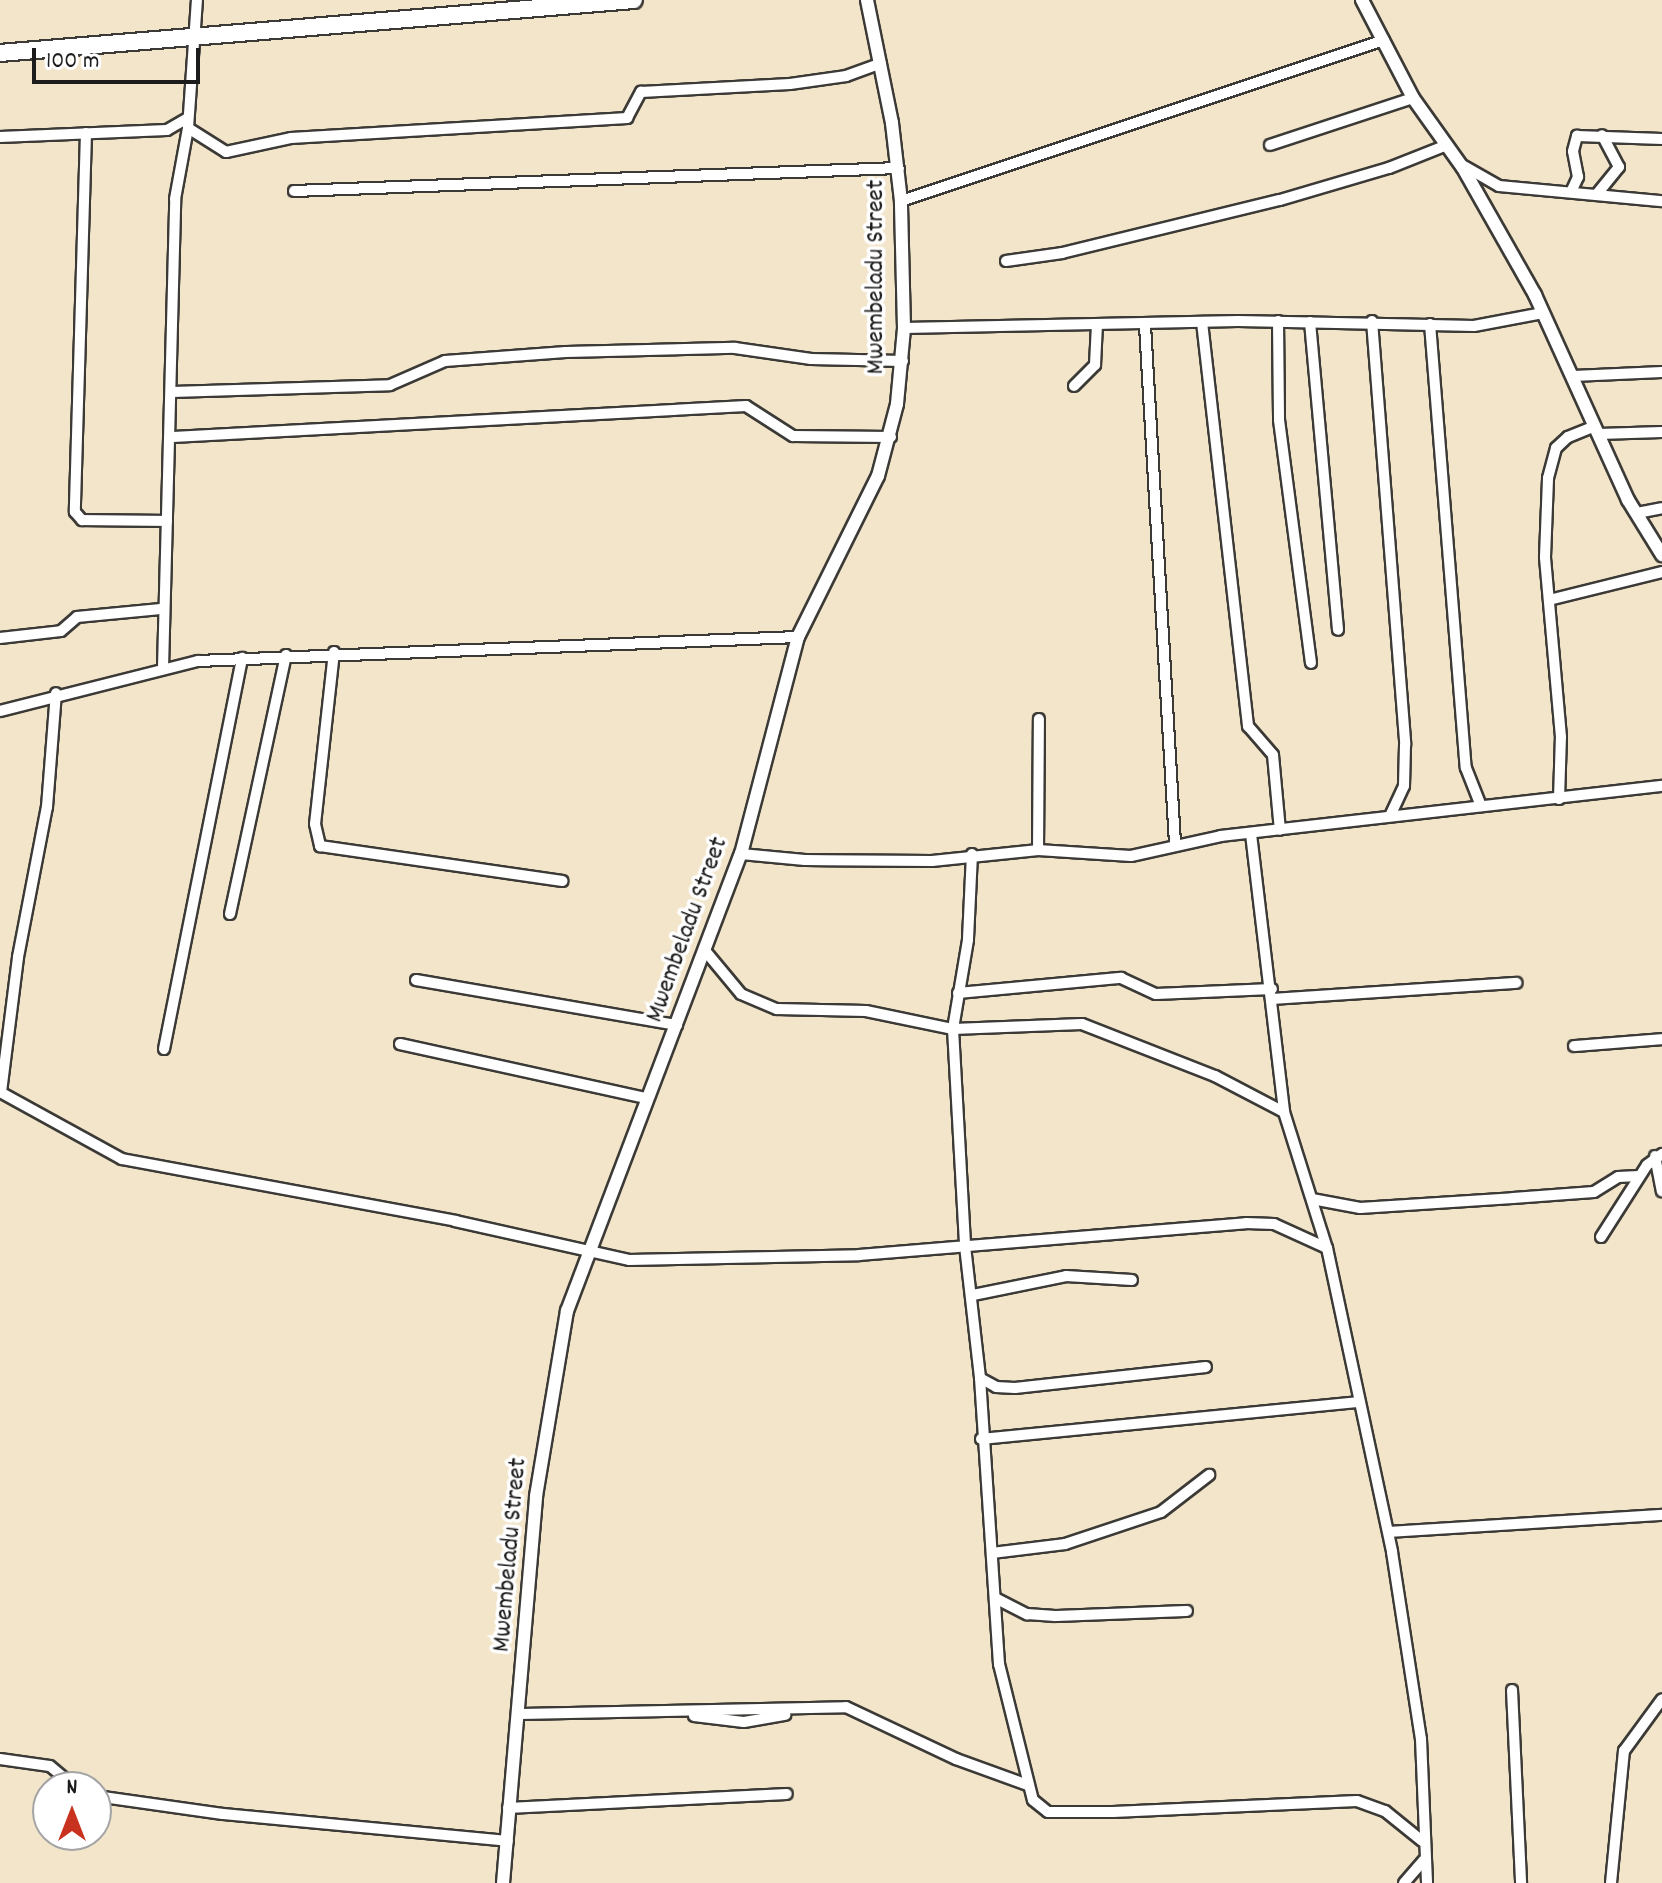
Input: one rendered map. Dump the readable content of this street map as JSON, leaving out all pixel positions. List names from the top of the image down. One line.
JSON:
{"streets":{"street":["Mwembeladu Street"]},"scale_bar":"100 m","north":"top"}
